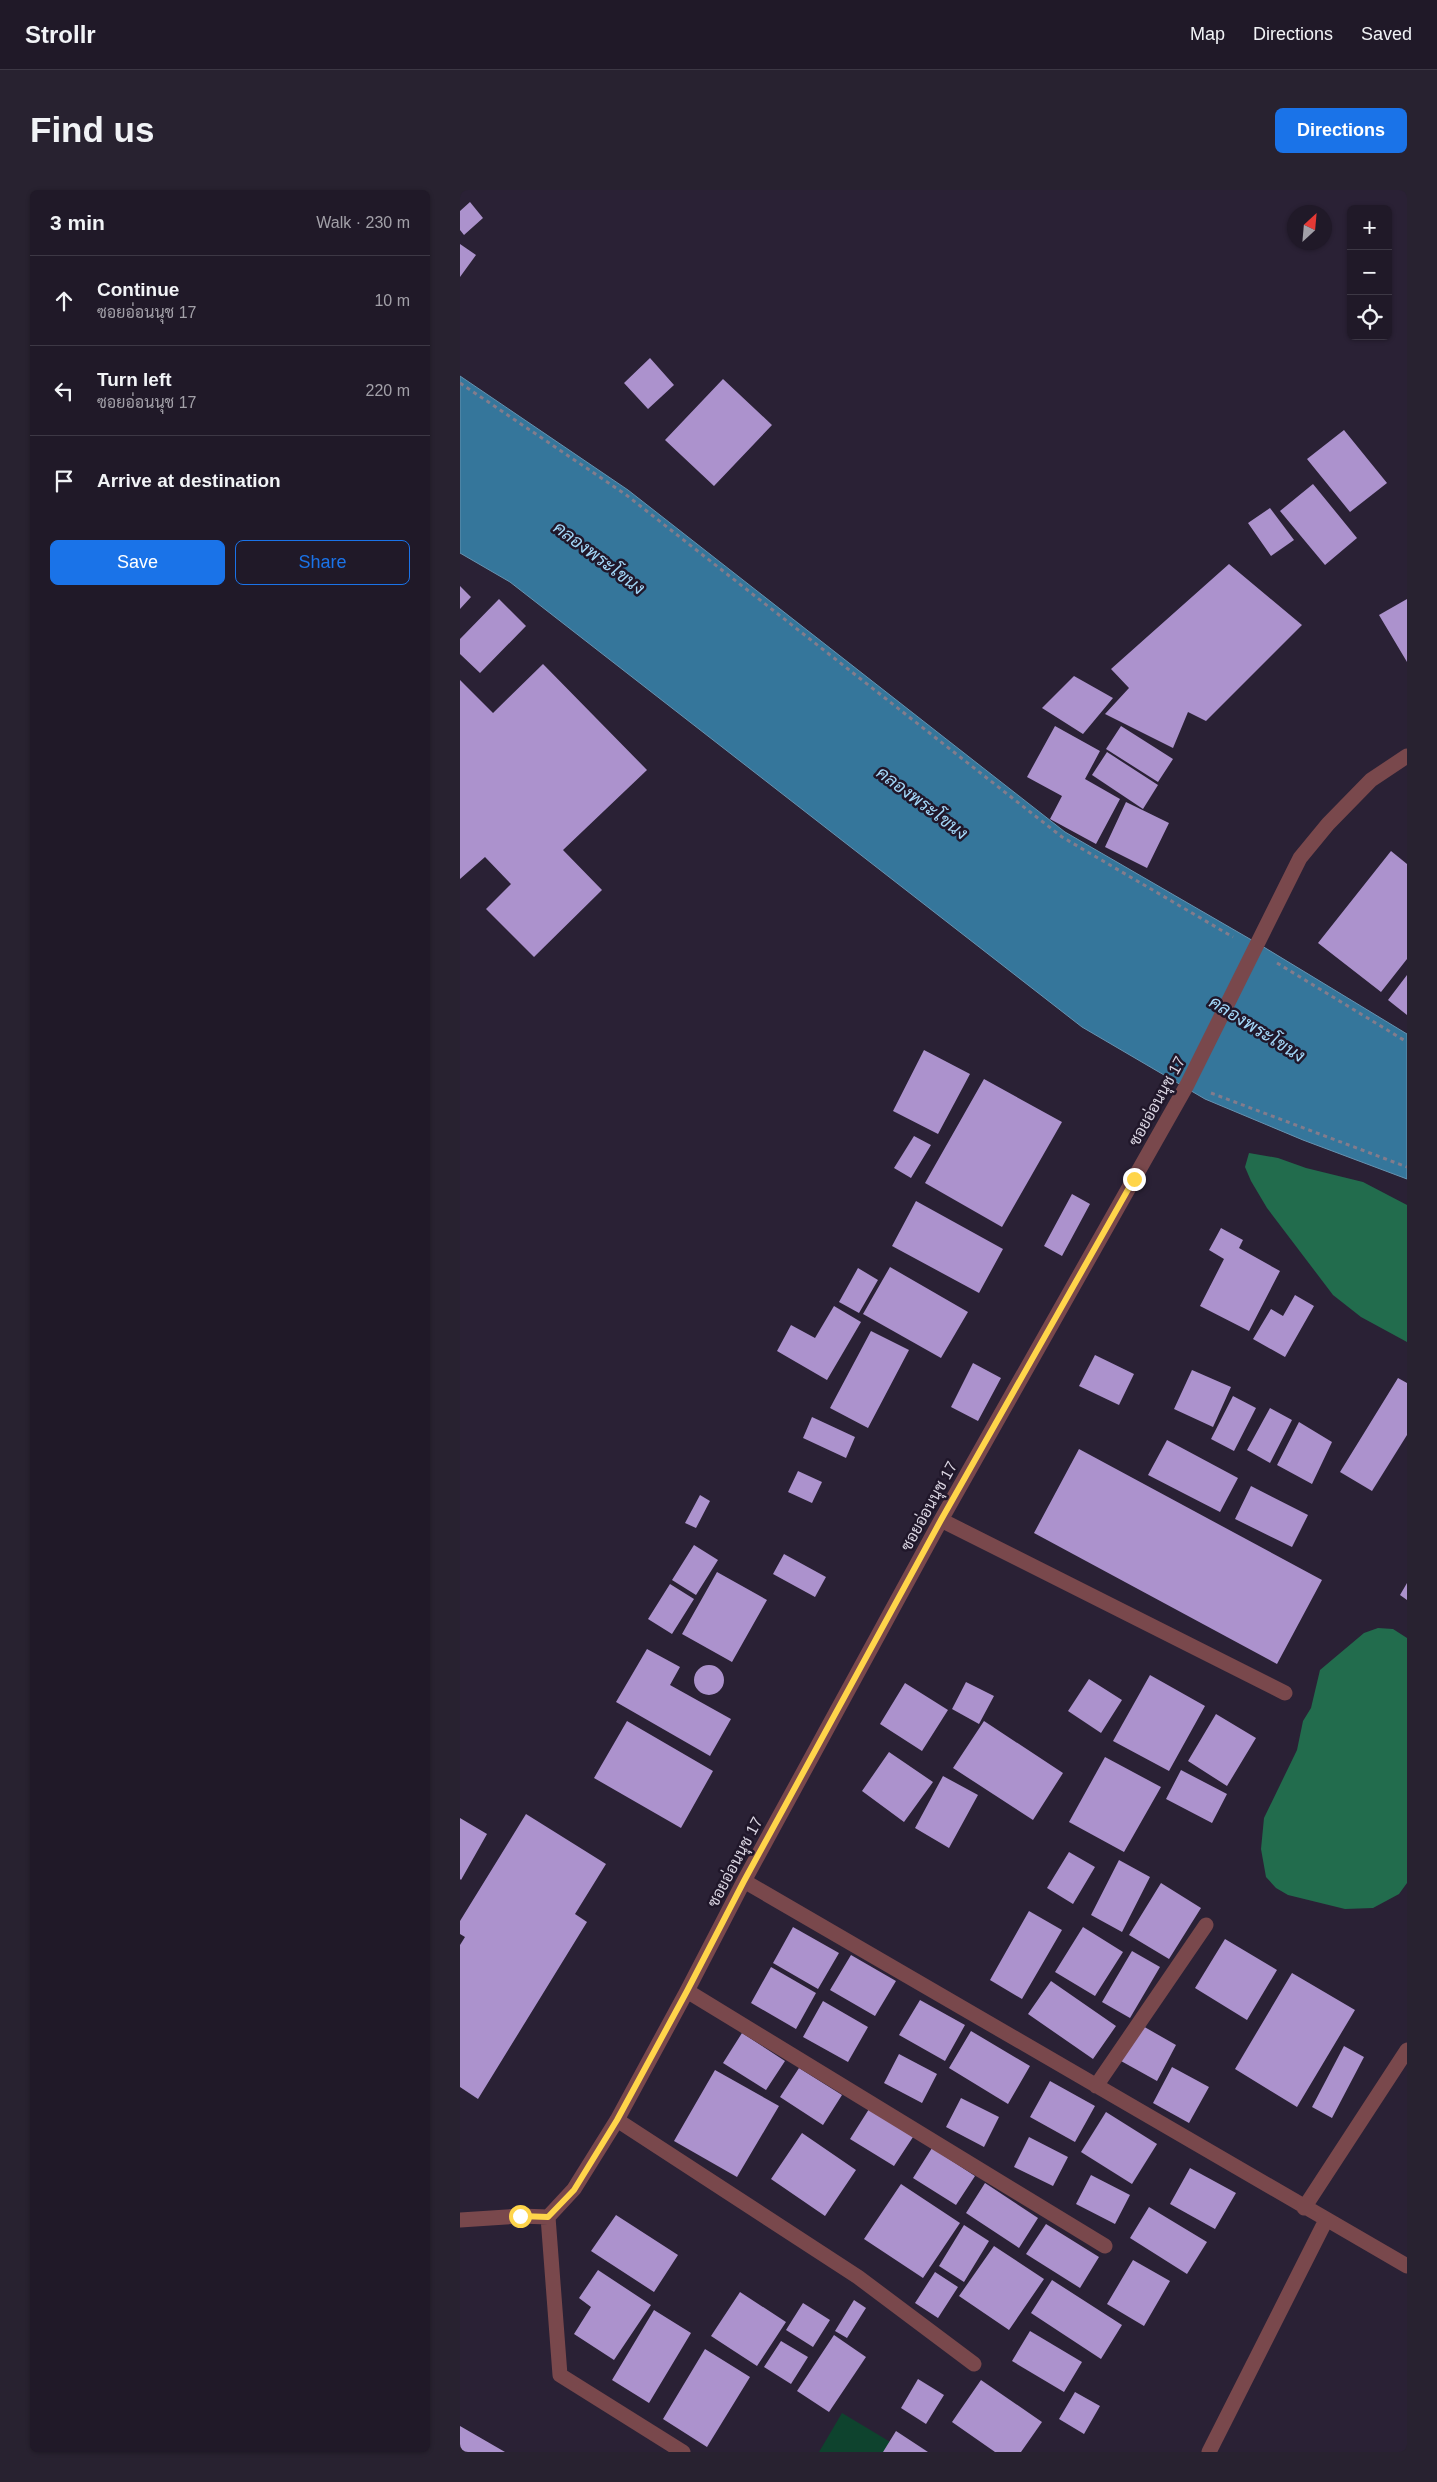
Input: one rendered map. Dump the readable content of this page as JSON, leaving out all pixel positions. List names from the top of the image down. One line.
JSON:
{"streets":{"street":["ซอยอ่อนนุช 17"]},"water":["คลองพระโขนง"],"north":"top right","page":{"header":"Strollr","nav":["Map","Directions","Saved"],"buttons":["Directions",["Save","Share"]],"title":"Find us","heading":["3 min","Walk · 230 m"],"map_buttons":["+","−"],"list":[["Continue","ซอยอ่อนนุช 17","10 m"],["Turn left","ซอยอ่อนนุช 17","220 m"],"Arrive at destination"]}}
